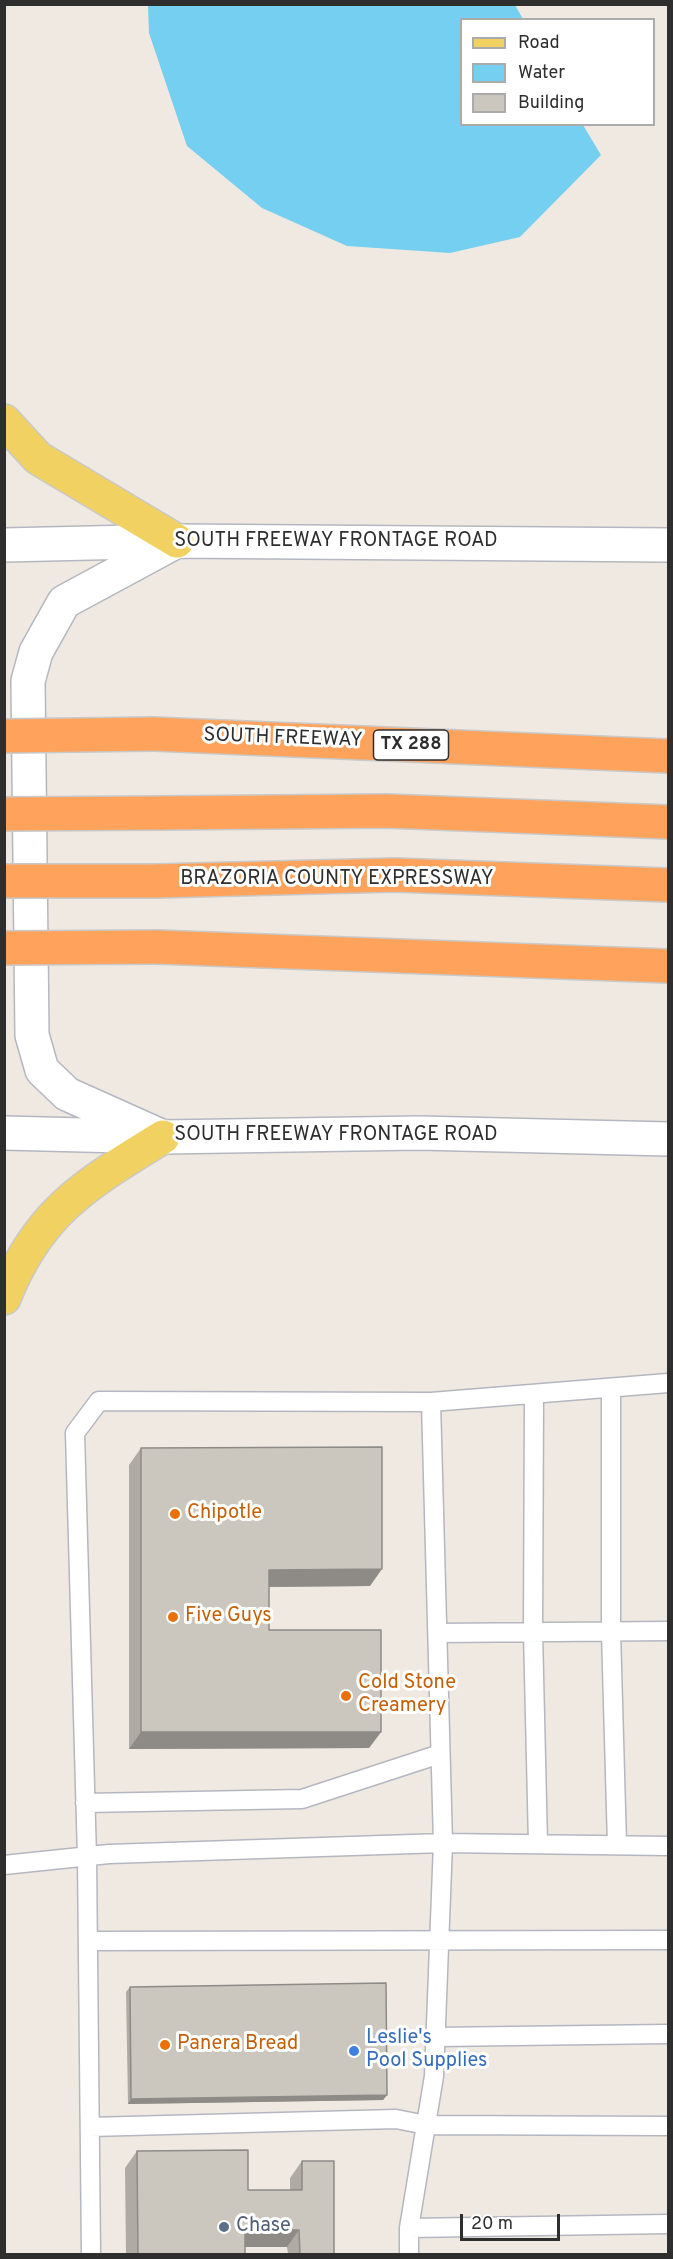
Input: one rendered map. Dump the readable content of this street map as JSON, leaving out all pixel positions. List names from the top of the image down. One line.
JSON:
{"streets":{"highway":["SOUTH FREEWAY","TX 288","BRAZORIA COUNTY EXPRESSWAY"],"main road":["SOUTH FREEWAY FRONTAGE ROAD"]},"places":["Chipotle","Five Guys","Cold Stone Creamery","Panera Bread","Leslie's Pool Supplies","Chase"],"legend":["Road","Water","Building"],"scale_bar":"20 m"}
